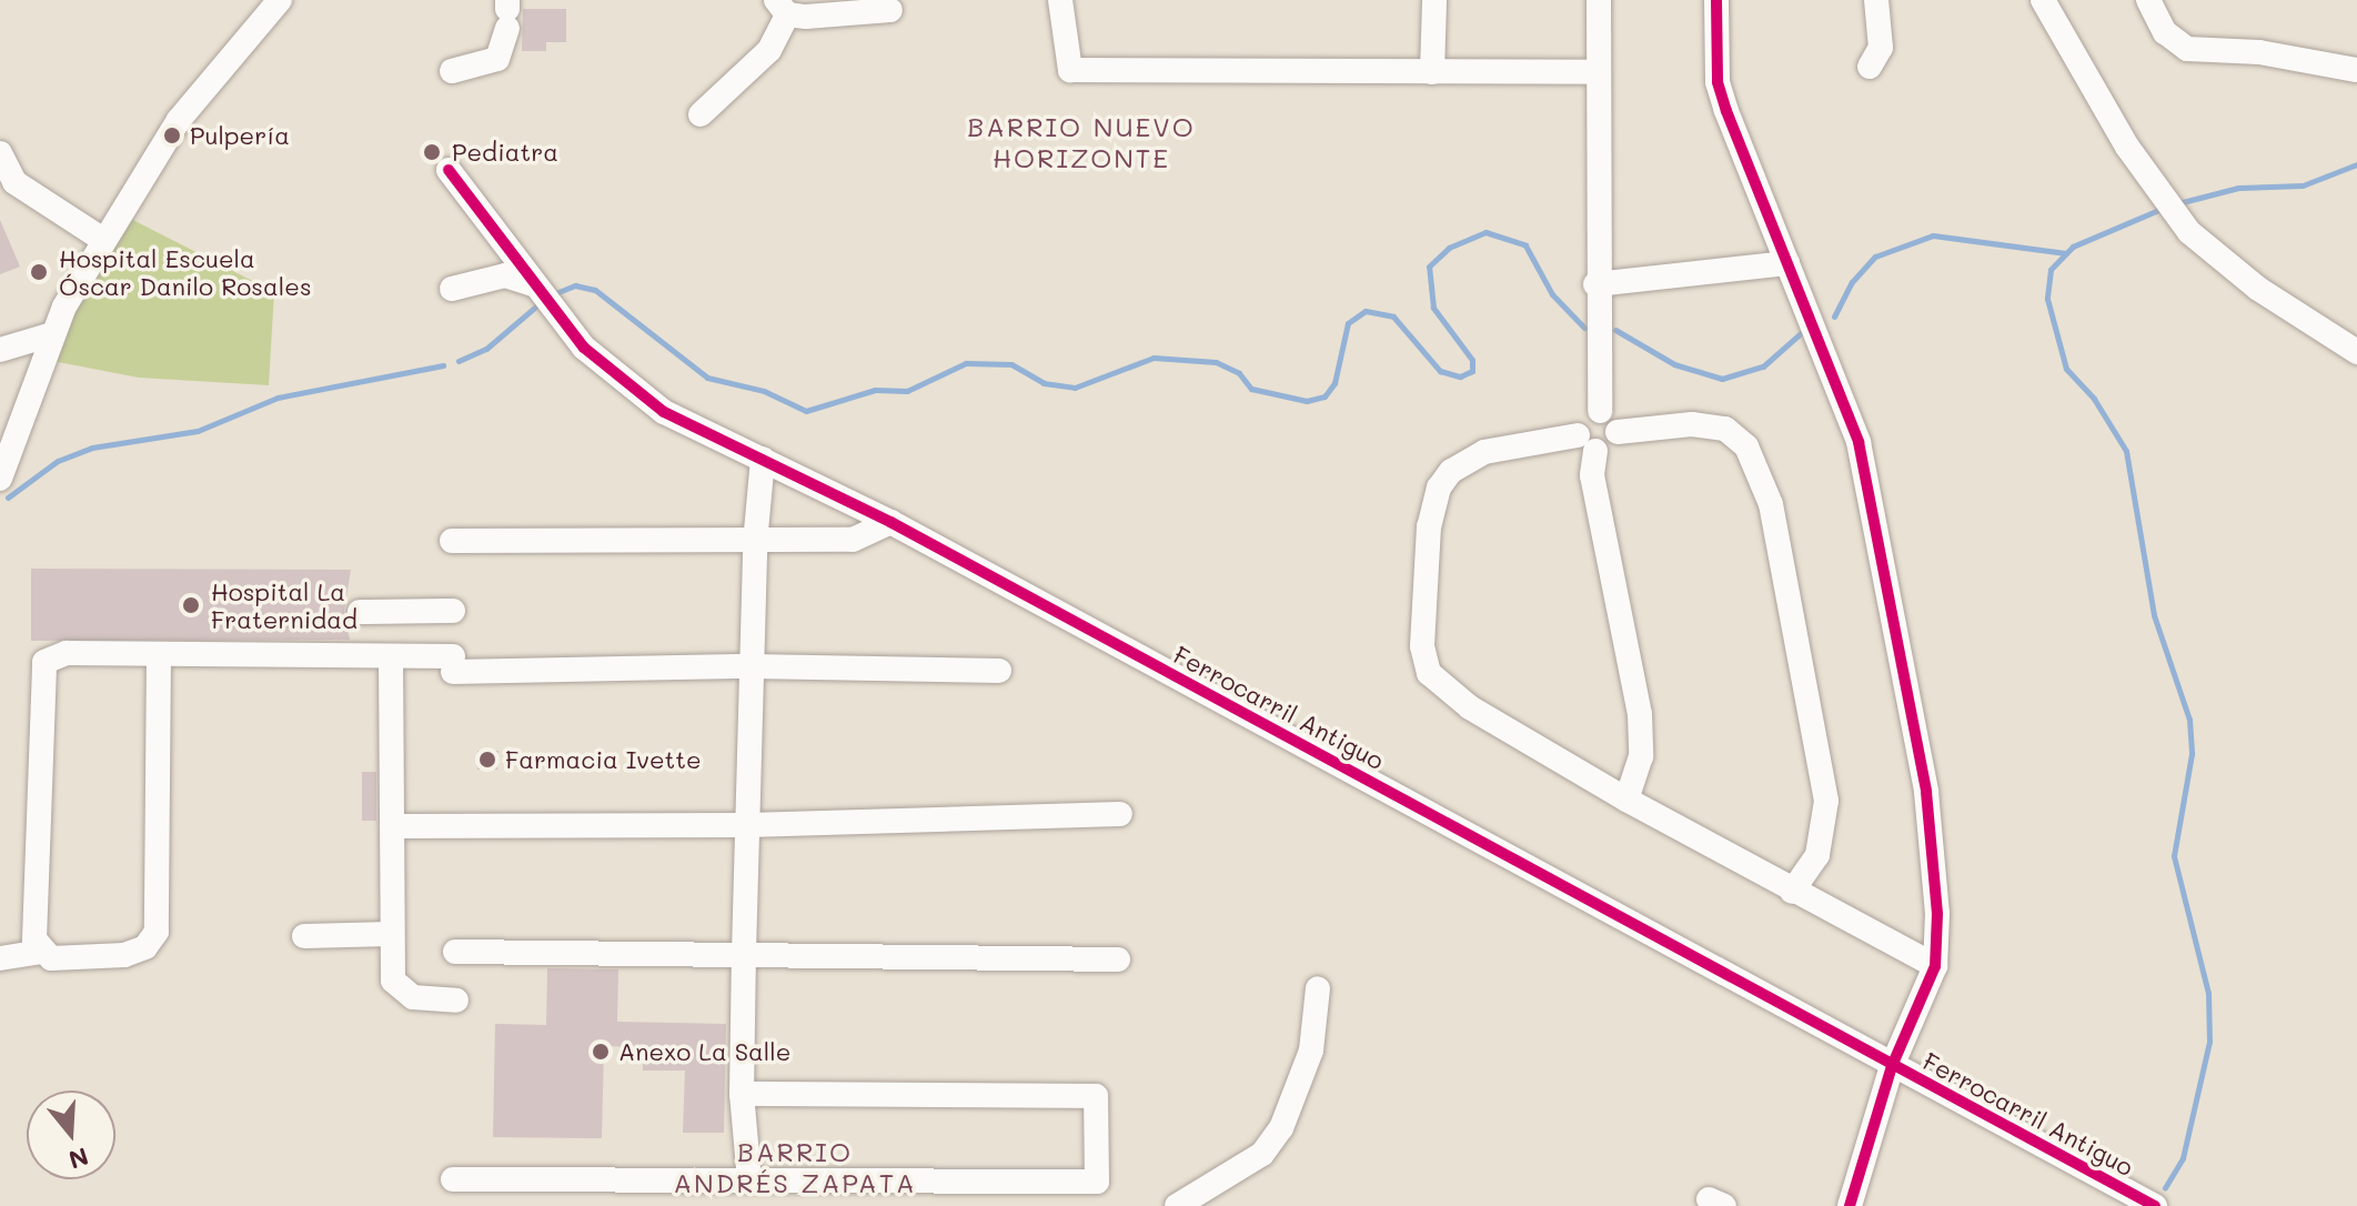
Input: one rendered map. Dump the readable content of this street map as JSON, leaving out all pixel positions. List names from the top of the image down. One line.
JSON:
{"streets":{"street":["Ferrocarril Antiguo"]},"districts":["BARRIO NUEVO HORIZONTE","BARRIO ANDRÉS ZAPATA"],"places":["Pulpería","Pediatra","Hospital Escuela Óscar Danilo Rosales","Hospital La Fraternidad","Farmacia Ivette","Anexo La Salle"],"north":"bottom"}
